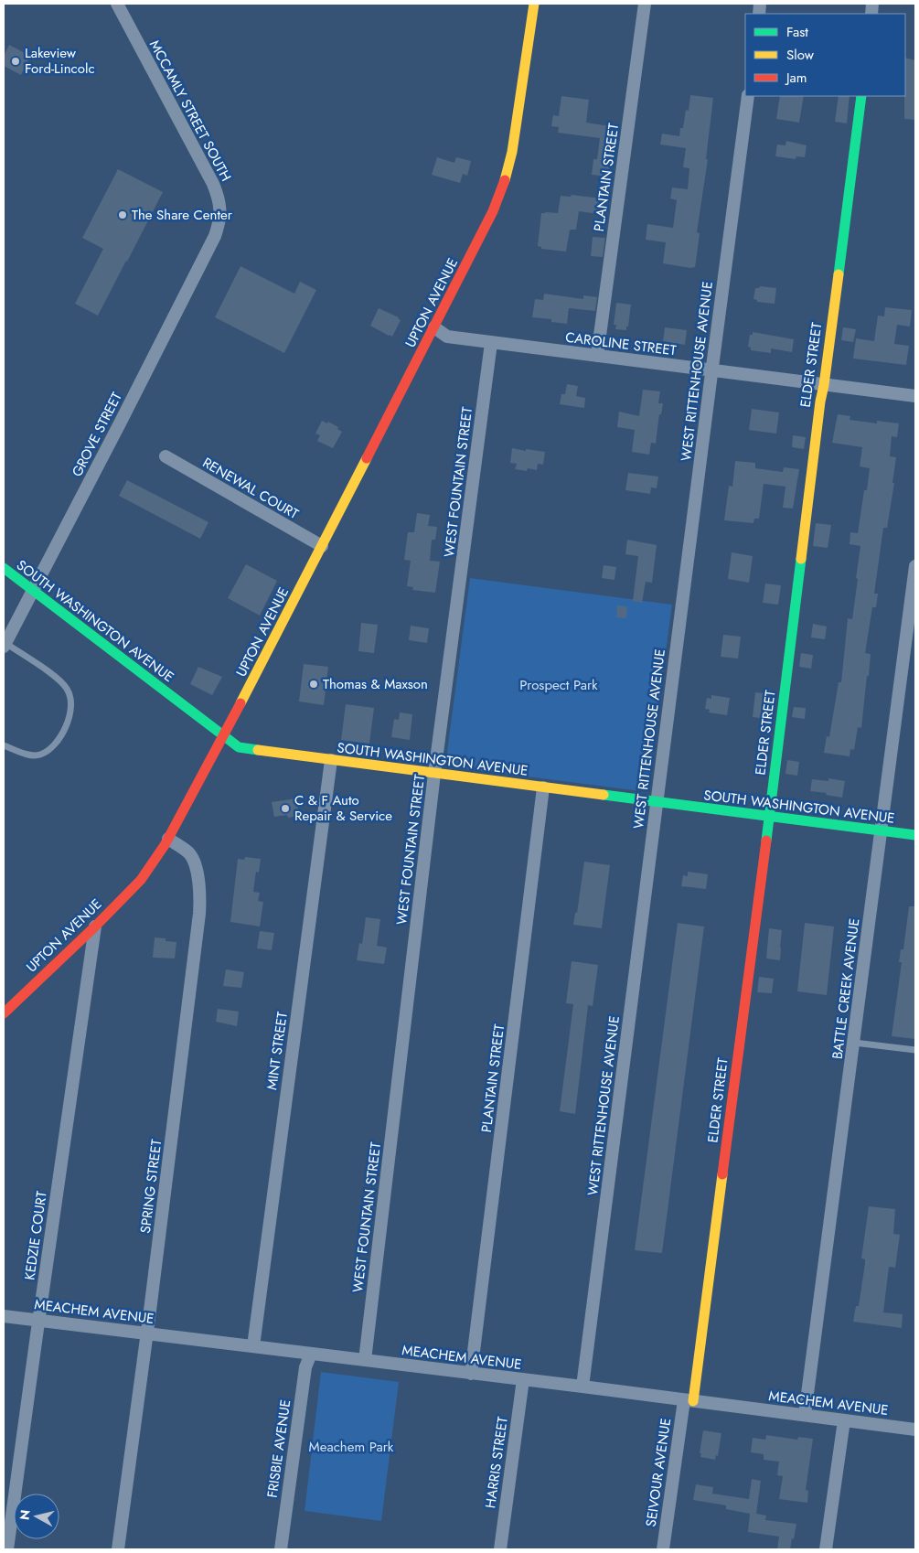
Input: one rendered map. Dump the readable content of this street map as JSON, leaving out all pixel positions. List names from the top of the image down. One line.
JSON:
{"streets":{"street":["MCCAMLY STREET SOUTH","PLANTAIN STREET","UPTON AVENUE","CAROLINE STREET","ELDER STREET","WEST RITTENHOUSE AVENUE","GROVE STREET","WEST FOUNTAIN STREET","RENEWAL COURT","SOUTH WASHINGTON AVENUE","BATTLE CREEK AVENUE","MINT STREET","SPRING STREET","KEDZIE COURT","MEACHEM AVENUE","FRISBIE AVENUE","HARRIS STREET","SEIVOUR AVENUE"]},"crossings":[["MCCAMLY STREET SOUTH","GROVE STREET"],["PLANTAIN STREET","CAROLINE STREET"],["PLANTAIN STREET","SOUTH WASHINGTON AVENUE"],["PLANTAIN STREET","MEACHEM AVENUE"],["UPTON AVENUE","CAROLINE STREET"],["UPTON AVENUE","RENEWAL COURT"],["UPTON AVENUE","SOUTH WASHINGTON AVENUE"],["UPTON AVENUE","SPRING STREET"],["UPTON AVENUE","KEDZIE COURT"],["CAROLINE STREET","ELDER STREET"],["CAROLINE STREET","WEST RITTENHOUSE AVENUE"],["CAROLINE STREET","WEST FOUNTAIN STREET"],["ELDER STREET","SOUTH WASHINGTON AVENUE"],["ELDER STREET","MEACHEM AVENUE"],["ELDER STREET","SEIVOUR AVENUE"],["WEST RITTENHOUSE AVENUE","SOUTH WASHINGTON AVENUE"],["WEST RITTENHOUSE AVENUE","MEACHEM AVENUE"],["GROVE STREET","SOUTH WASHINGTON AVENUE"],["WEST FOUNTAIN STREET","SOUTH WASHINGTON AVENUE"],["WEST FOUNTAIN STREET","MEACHEM AVENUE"],["SOUTH WASHINGTON AVENUE","BATTLE CREEK AVENUE"],["SOUTH WASHINGTON AVENUE","MINT STREET"],["BATTLE CREEK AVENUE","MEACHEM AVENUE"],["MINT STREET","MEACHEM AVENUE"],["SPRING STREET","MEACHEM AVENUE"],["KEDZIE COURT","MEACHEM AVENUE"],["MEACHEM AVENUE","FRISBIE AVENUE"],["MEACHEM AVENUE","HARRIS STREET"],["MEACHEM AVENUE","SEIVOUR AVENUE"]],"parks":["Prospect Park","Meachem Park"],"places":["Lakeview Ford-Lincolc","The Share Center","Thomas & Maxson","C & F Auto Repair & Service"],"legend":["Fast","Slow","Jam"],"north":"left"}
